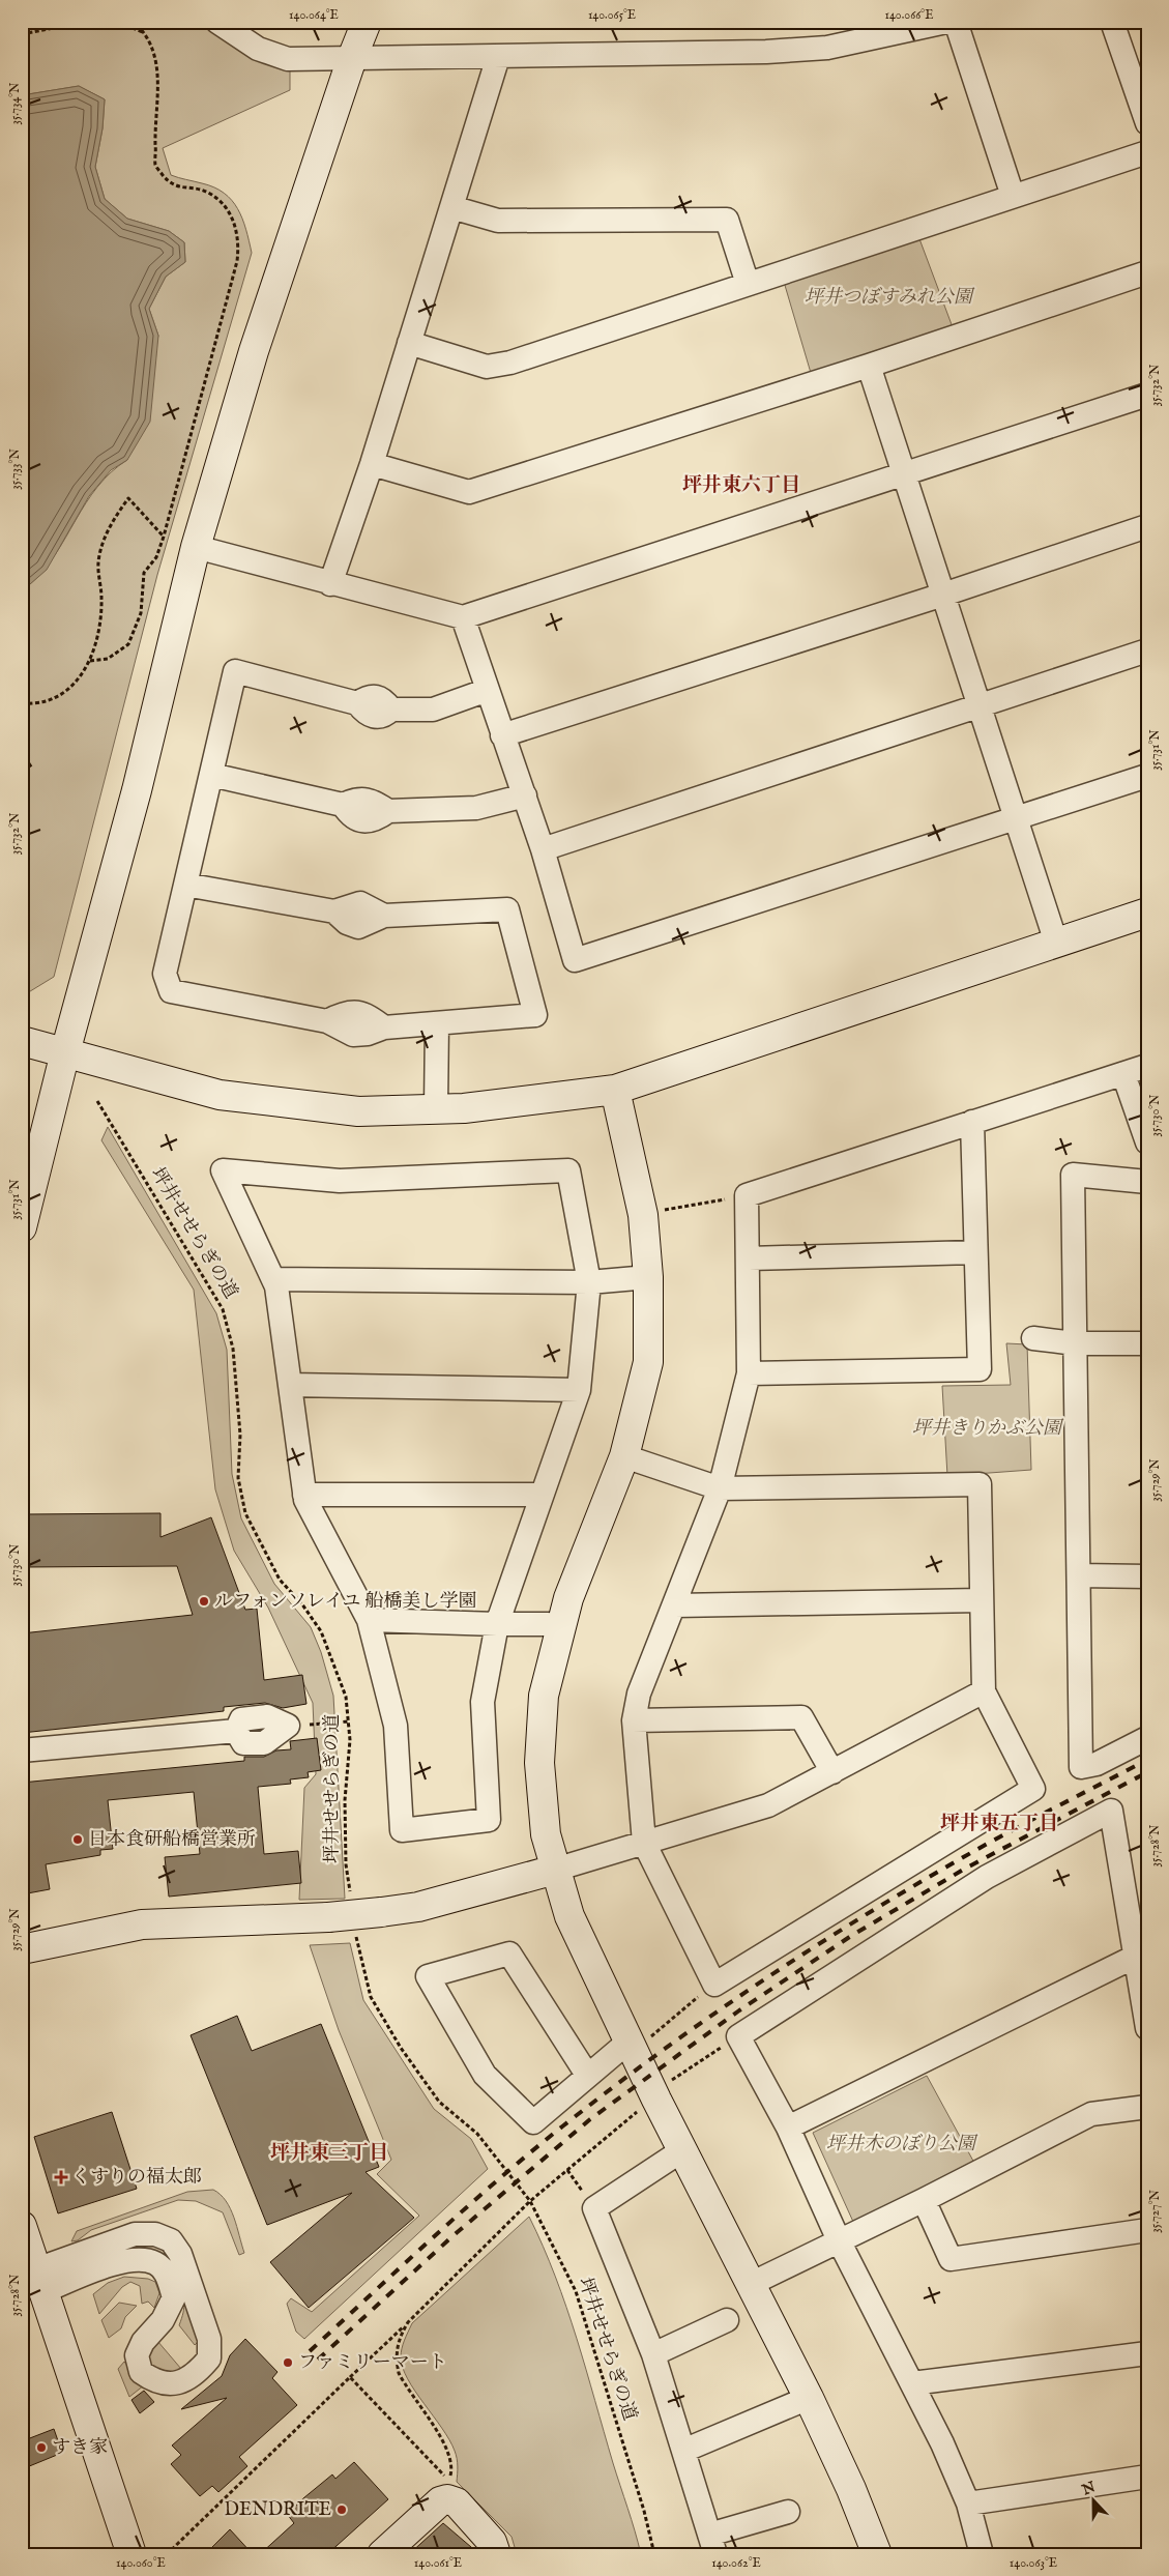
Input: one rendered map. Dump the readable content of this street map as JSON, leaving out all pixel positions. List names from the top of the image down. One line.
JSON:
{"streets":{"path":["坪井せせらぎの道"]},"districts":["坪井東六丁目","坪井東五丁目","坪井東三丁目"],"parks":["坪井つぼすみれ公園","坪井きりかぶ公園","坪井木のぼり公園"],"places":{"other":["ルフォンソレイユ 船橋美し学園","日本食研船橋営業所","ファミリーマート","すき家","DENDRITE"],"health":["くすりの福太郎"]},"north":"top","coordinates":["140.064°E","140.065°E","140.066°E","35.734°N","35.732°N","35.733°N","35.731°N","35.730°N","35.729°N","35.728°N","35.727°N","140.060°E","140.061°E","140.062°E","140.063°E"]}
